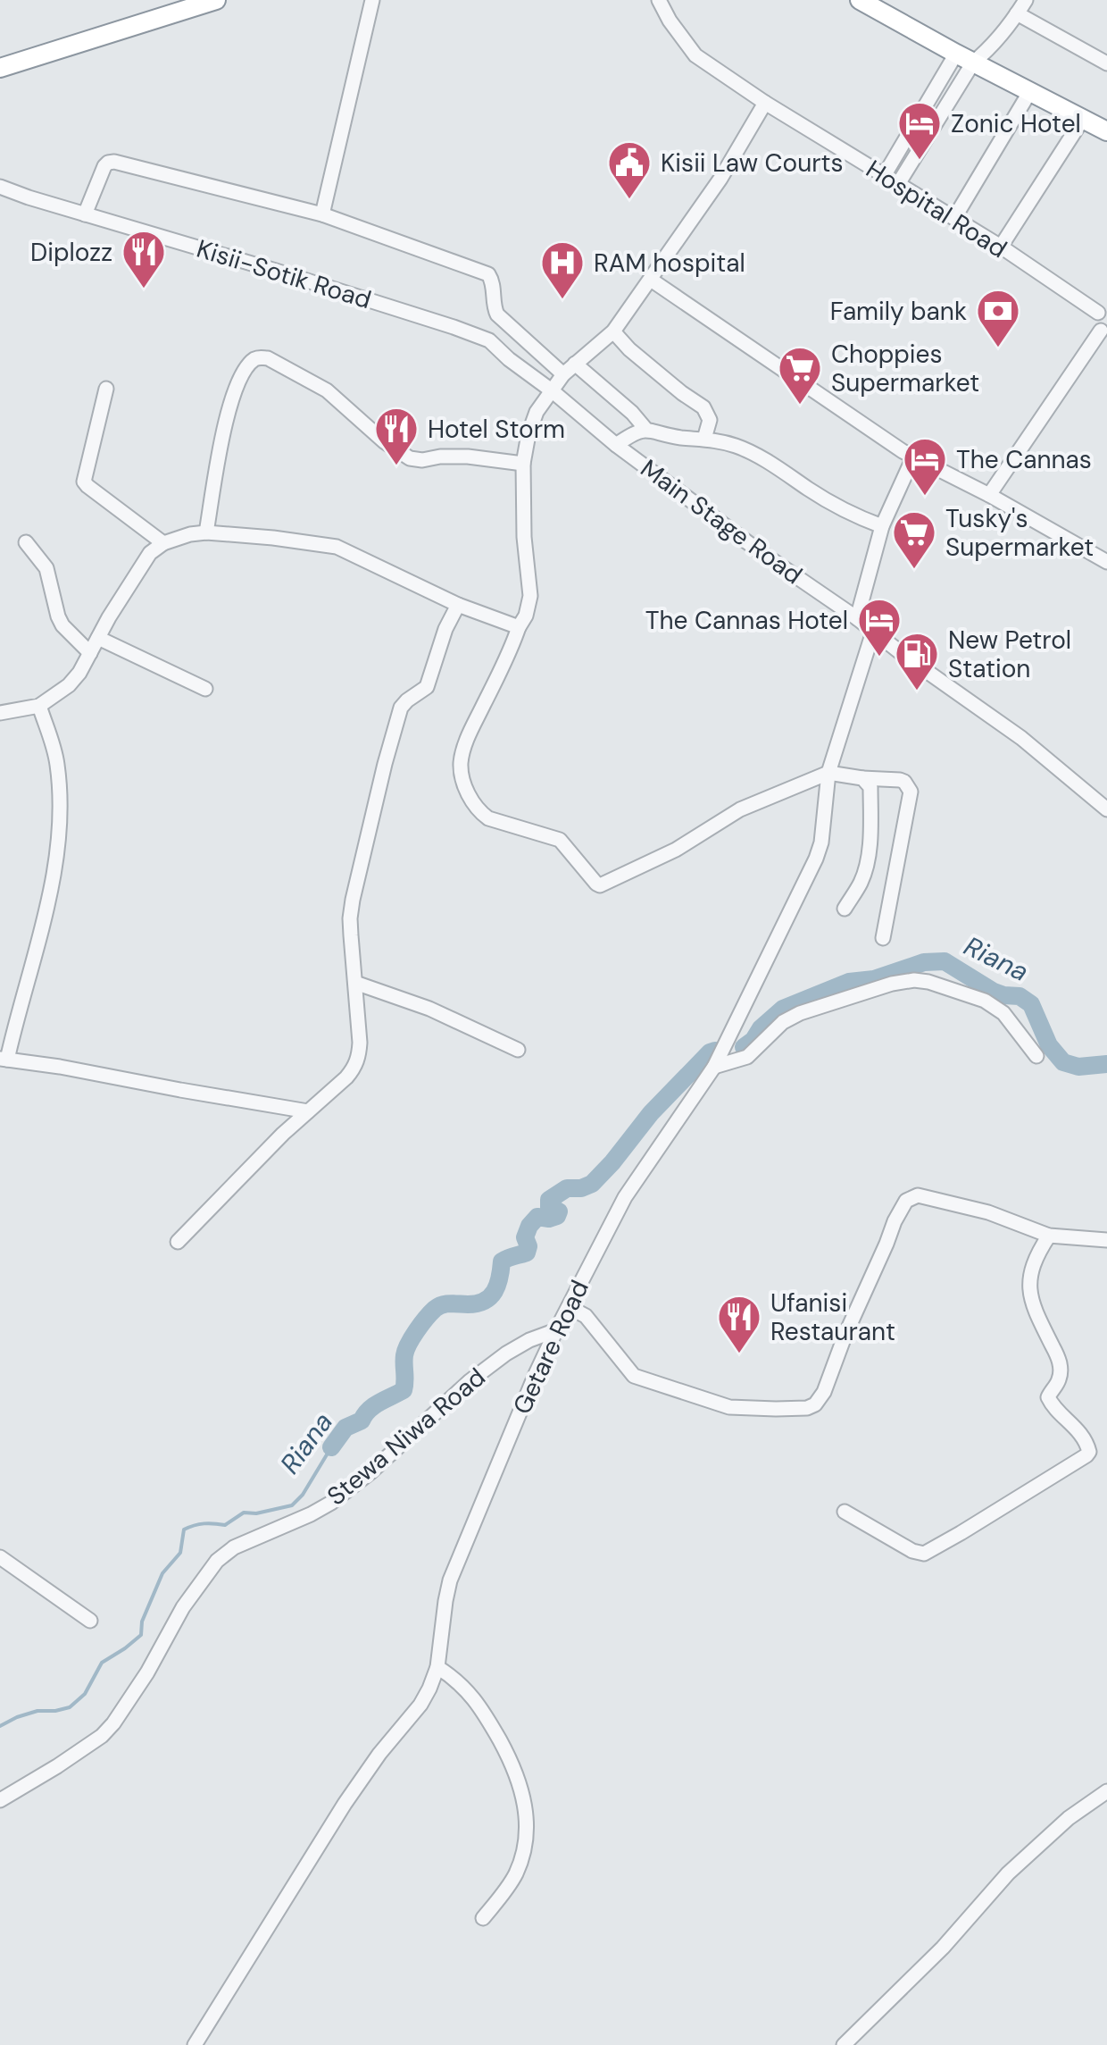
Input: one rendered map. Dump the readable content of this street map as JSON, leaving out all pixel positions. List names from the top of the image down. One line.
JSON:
{"streets":{"street":["Hospital Road","Kisii-Sotik Road","Main Stage Road","Getare Road","Stewa Niwa Road"]},"crossings":[["Kisii-Sotik Road","Main Stage Road"],["Main Stage Road","Getare Road"],["Getare Road","Stewa Niwa Road"]],"water":["Riana"],"places":{"hotel":["Zonic Hotel","The Cannas","The Cannas Hotel"],"public building":["Kisii Law Courts"],"restaurant":["Diplozz","Hotel Storm","Ufanisi Restaurant"],"hospital":["RAM hospital"],"bank":["Family bank"],"supermarket":["Choppies Supermarket","Tusky's Supermarket"],"fuel station":["New Petrol Station"]}}
